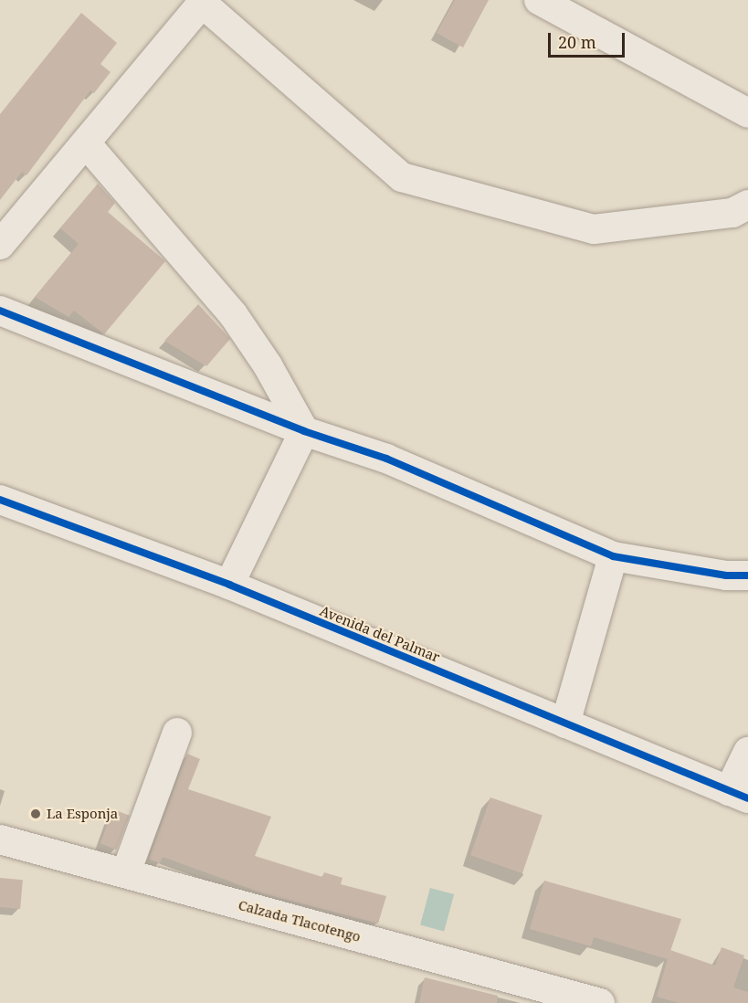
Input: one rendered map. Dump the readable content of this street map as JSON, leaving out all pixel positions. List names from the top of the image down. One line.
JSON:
{"streets":{"street":["Avenida del Palmar","Calzada Tlacotengo"]},"places":["La Esponja"],"scale_bar":"20 m"}
